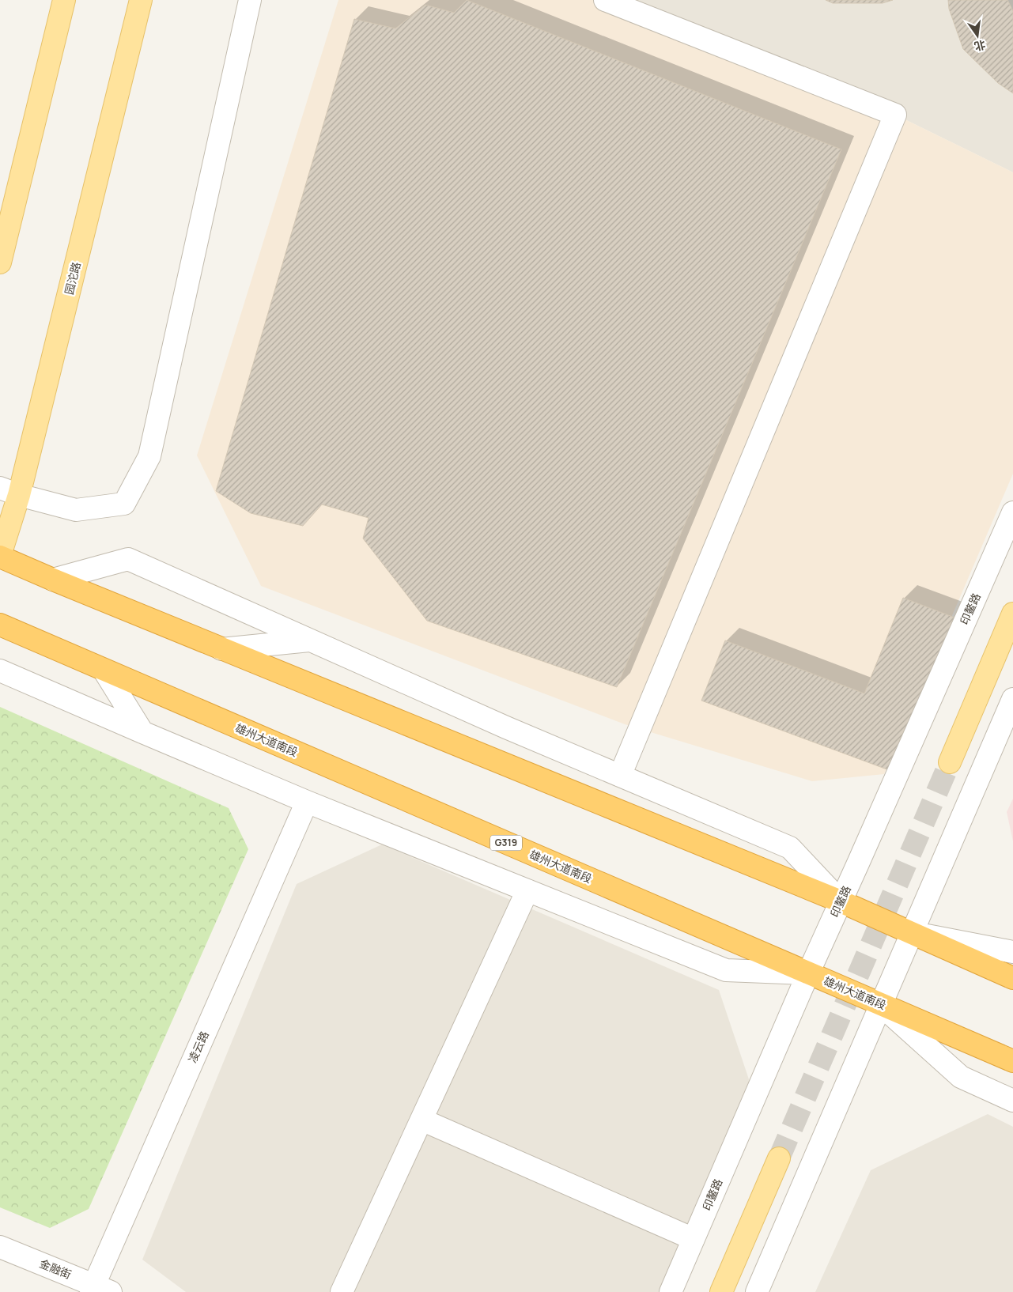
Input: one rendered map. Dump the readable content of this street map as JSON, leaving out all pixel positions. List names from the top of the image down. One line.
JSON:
{"streets":{"highway":["雄州大道南段","G319"],"main road":["园沱路"],"street":["印鳌路","凌云路","金融街"]},"crossings":[["印鳌路","雄州大道南段"],["凌云路","金融街"]],"north":"bottom"}
